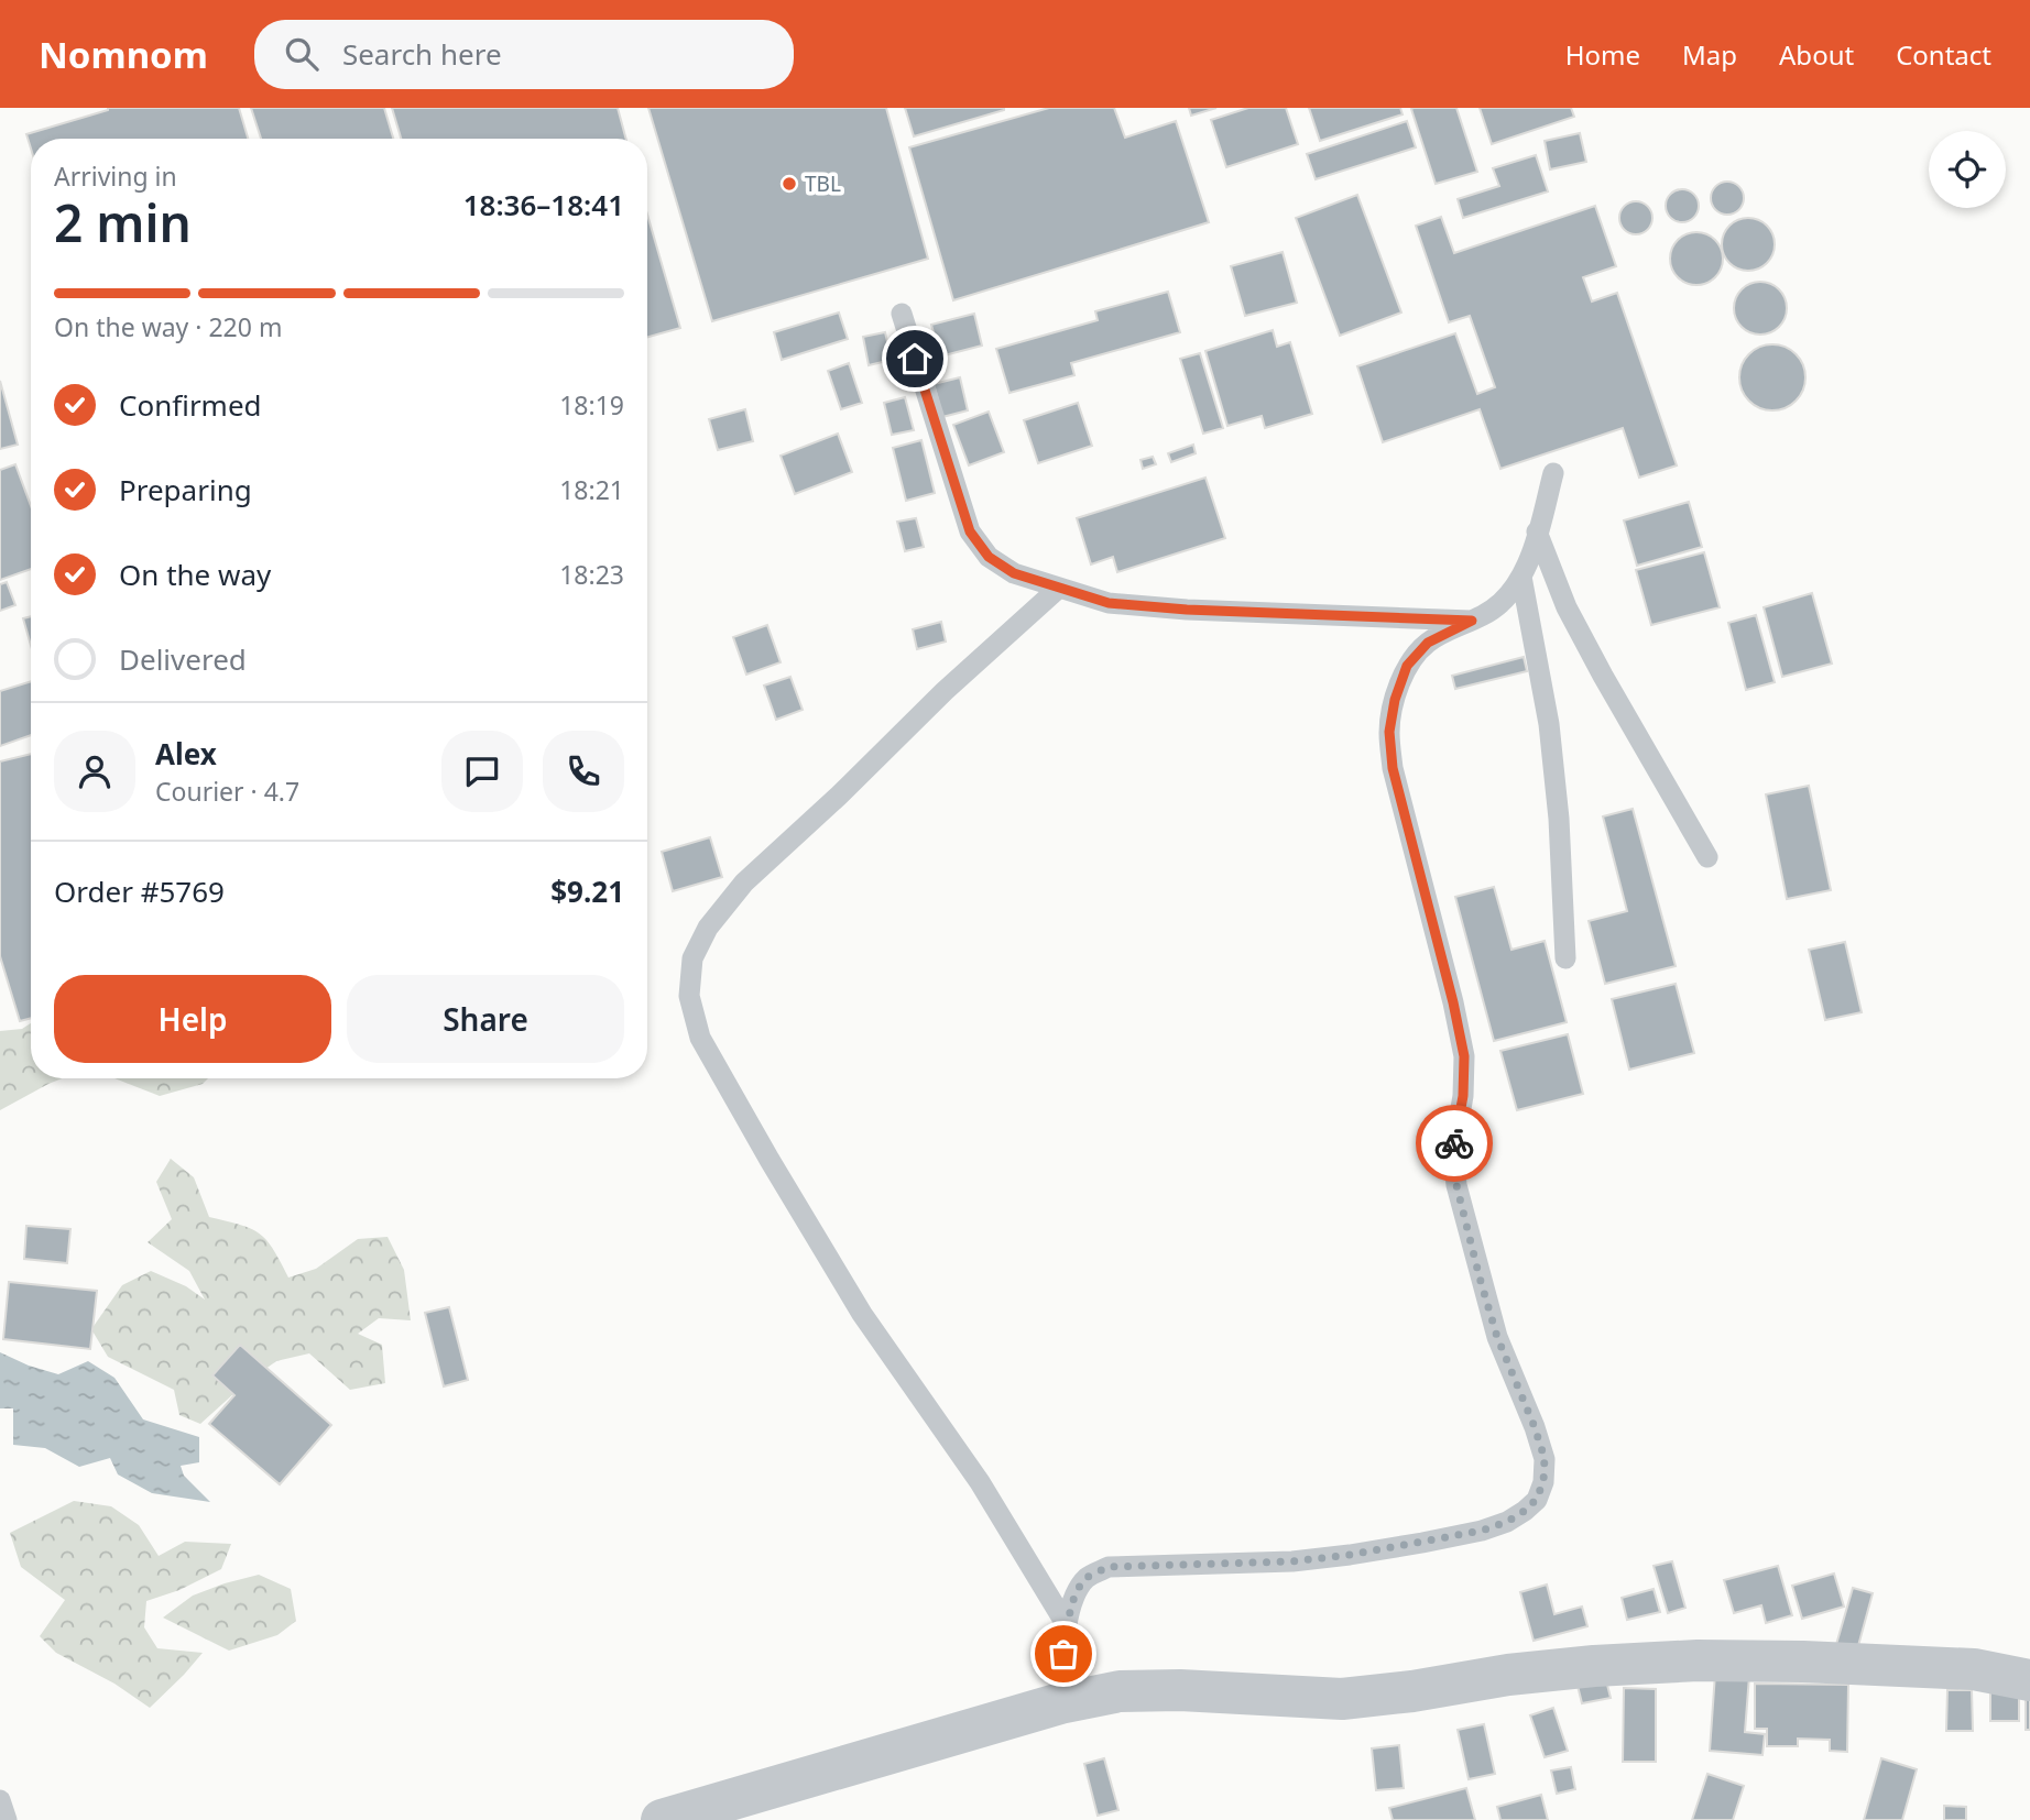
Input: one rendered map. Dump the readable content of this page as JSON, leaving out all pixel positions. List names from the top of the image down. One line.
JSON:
{"places":["TBL"],"page":{"header":"Nomnom","search":"Search here","nav":["Home","Map","About","Contact"],"heading":["2 min","Arriving in","18:36–18:41"],"panel":["Alex","Courier · 4.7","Order #5769","$9.21"],"bar":"On the way · 220 m","list":[["Confirmed","18:19"],["Preparing","18:21"],["On the way","18:23"],"Delivered"],"buttons":["Help","Share"]}}
